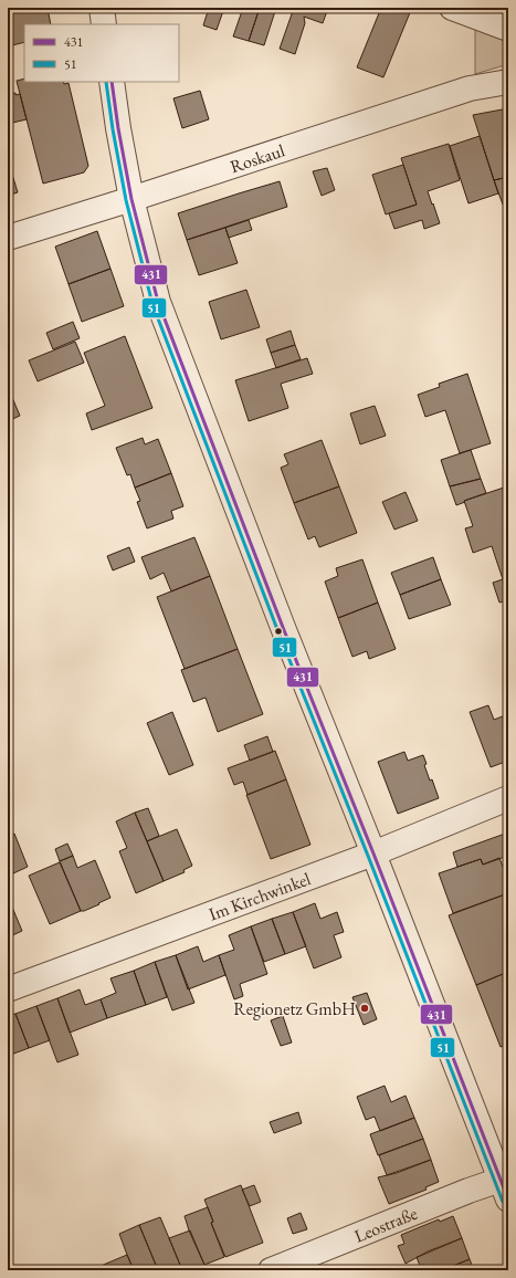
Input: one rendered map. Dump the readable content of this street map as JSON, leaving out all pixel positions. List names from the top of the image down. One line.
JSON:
{"streets":{"street":["Roskaul","Im Kirchwinkel","Leostraße"]},"places":["Regionetz GmbH"],"lines":["transit line 431","transit line 51"],"legend":["431","51"]}
